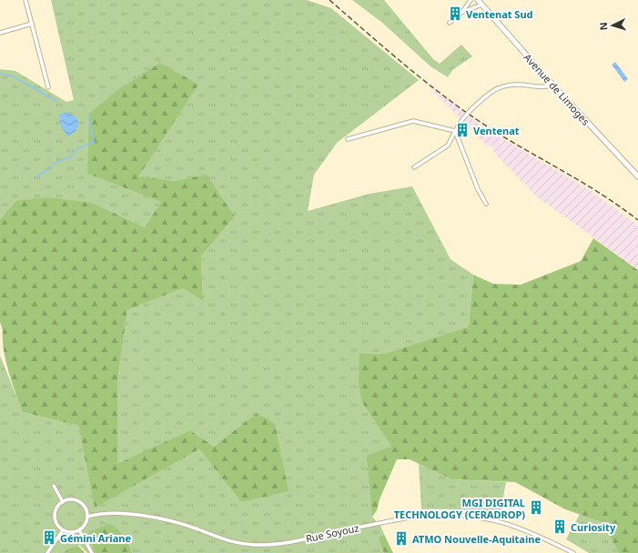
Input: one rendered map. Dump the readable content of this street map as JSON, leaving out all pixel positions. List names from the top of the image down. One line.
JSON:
{"streets":{"main road":["Avenue de Limoges"],"street":["Rue Soyouz"]},"places":{"building":["Ventenat Sud","Ventenat","MGI DIGITAL TECHNOLOGY (CERADROP)","Curiosity","Gémini Ariane","ATMO Nouvelle-Aquitaine"]},"north":"left"}
